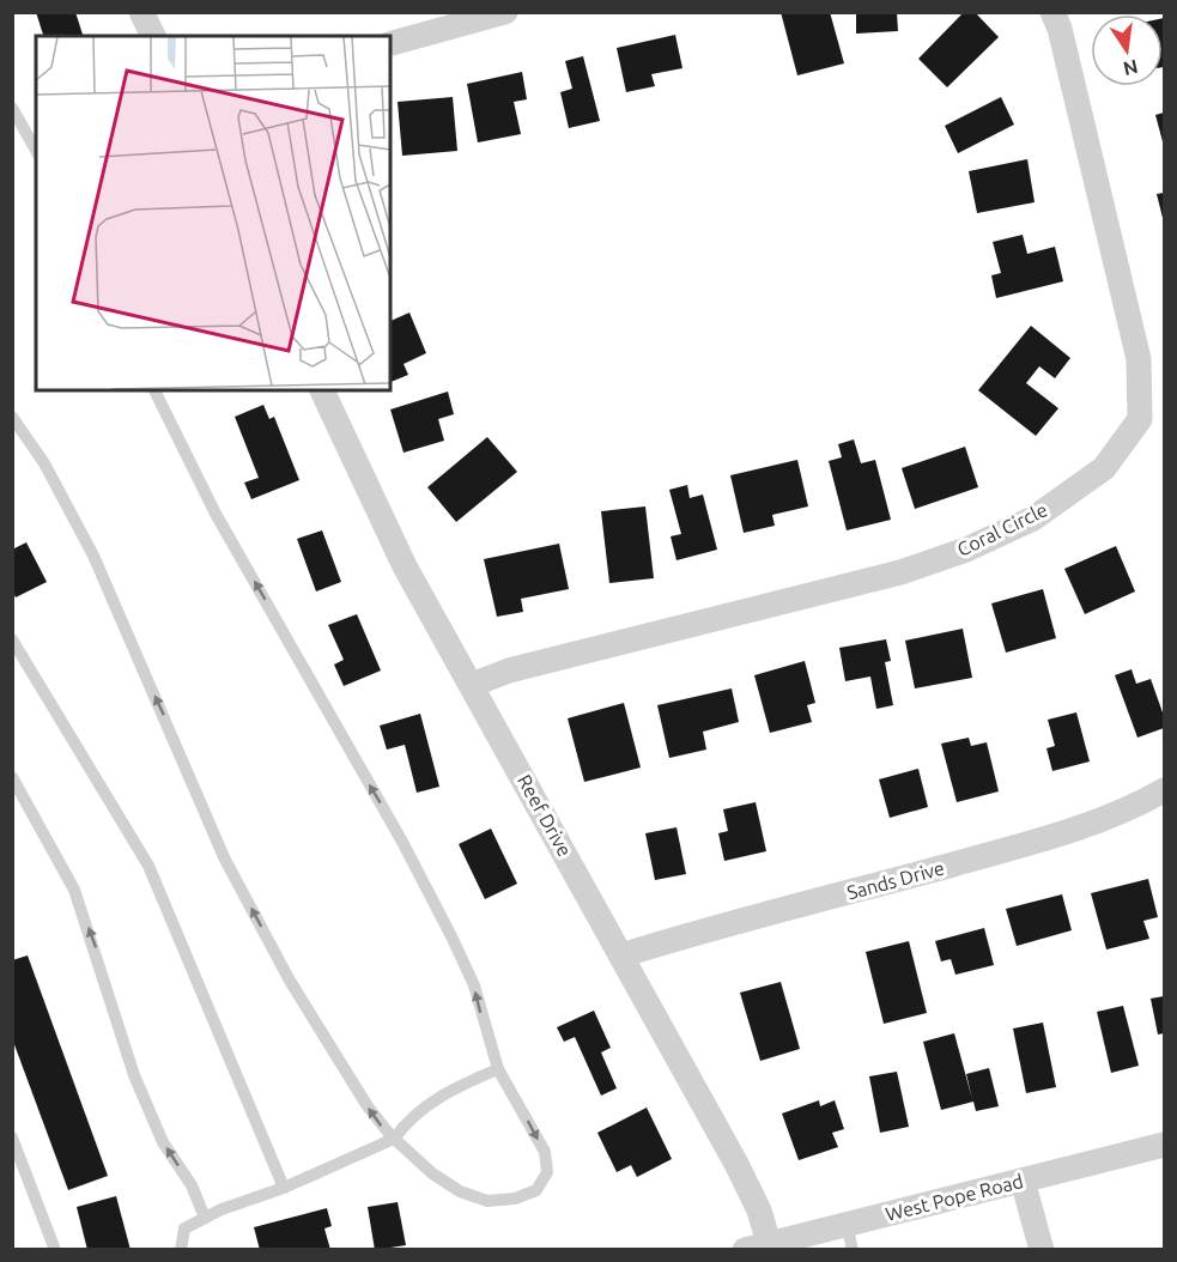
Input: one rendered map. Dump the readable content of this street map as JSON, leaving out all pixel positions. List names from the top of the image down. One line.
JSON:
{"streets":{"street":["Coral Circle","Reef Drive","Sands Drive","West Pope Road"]},"crossings":[["Coral Circle","Reef Drive"],["Reef Drive","Sands Drive"],["Reef Drive","West Pope Road"]],"north":"bottom"}
